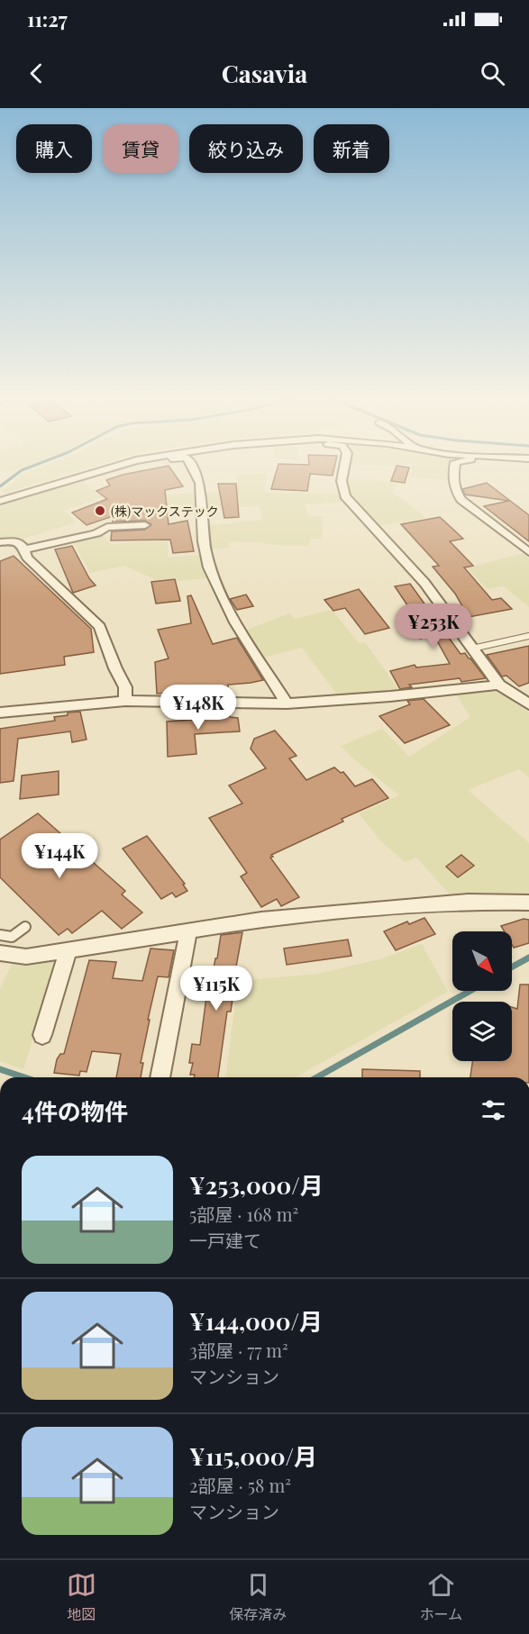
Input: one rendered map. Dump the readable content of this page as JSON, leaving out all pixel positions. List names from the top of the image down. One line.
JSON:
{"places":["(株)マックステック"],"north":"bottom right","page":{"status":"11:27","header":"Casavia","chip":["購入","賃貸","絞り込み","新着"],"price":["¥253K","¥148K","¥144K","¥115K"],"heading":"4件の物件","list":[{"name":"¥253,000/月","note":"5部屋 · 168 m² · 一戸建て"},{"name":"¥144,000/月","note":"3部屋 · 77 m² · マンション"},{"name":"¥115,000/月","note":"2部屋 · 58 m² · マンション"}],"tabs":["地図","保存済み","ホーム"]}}
